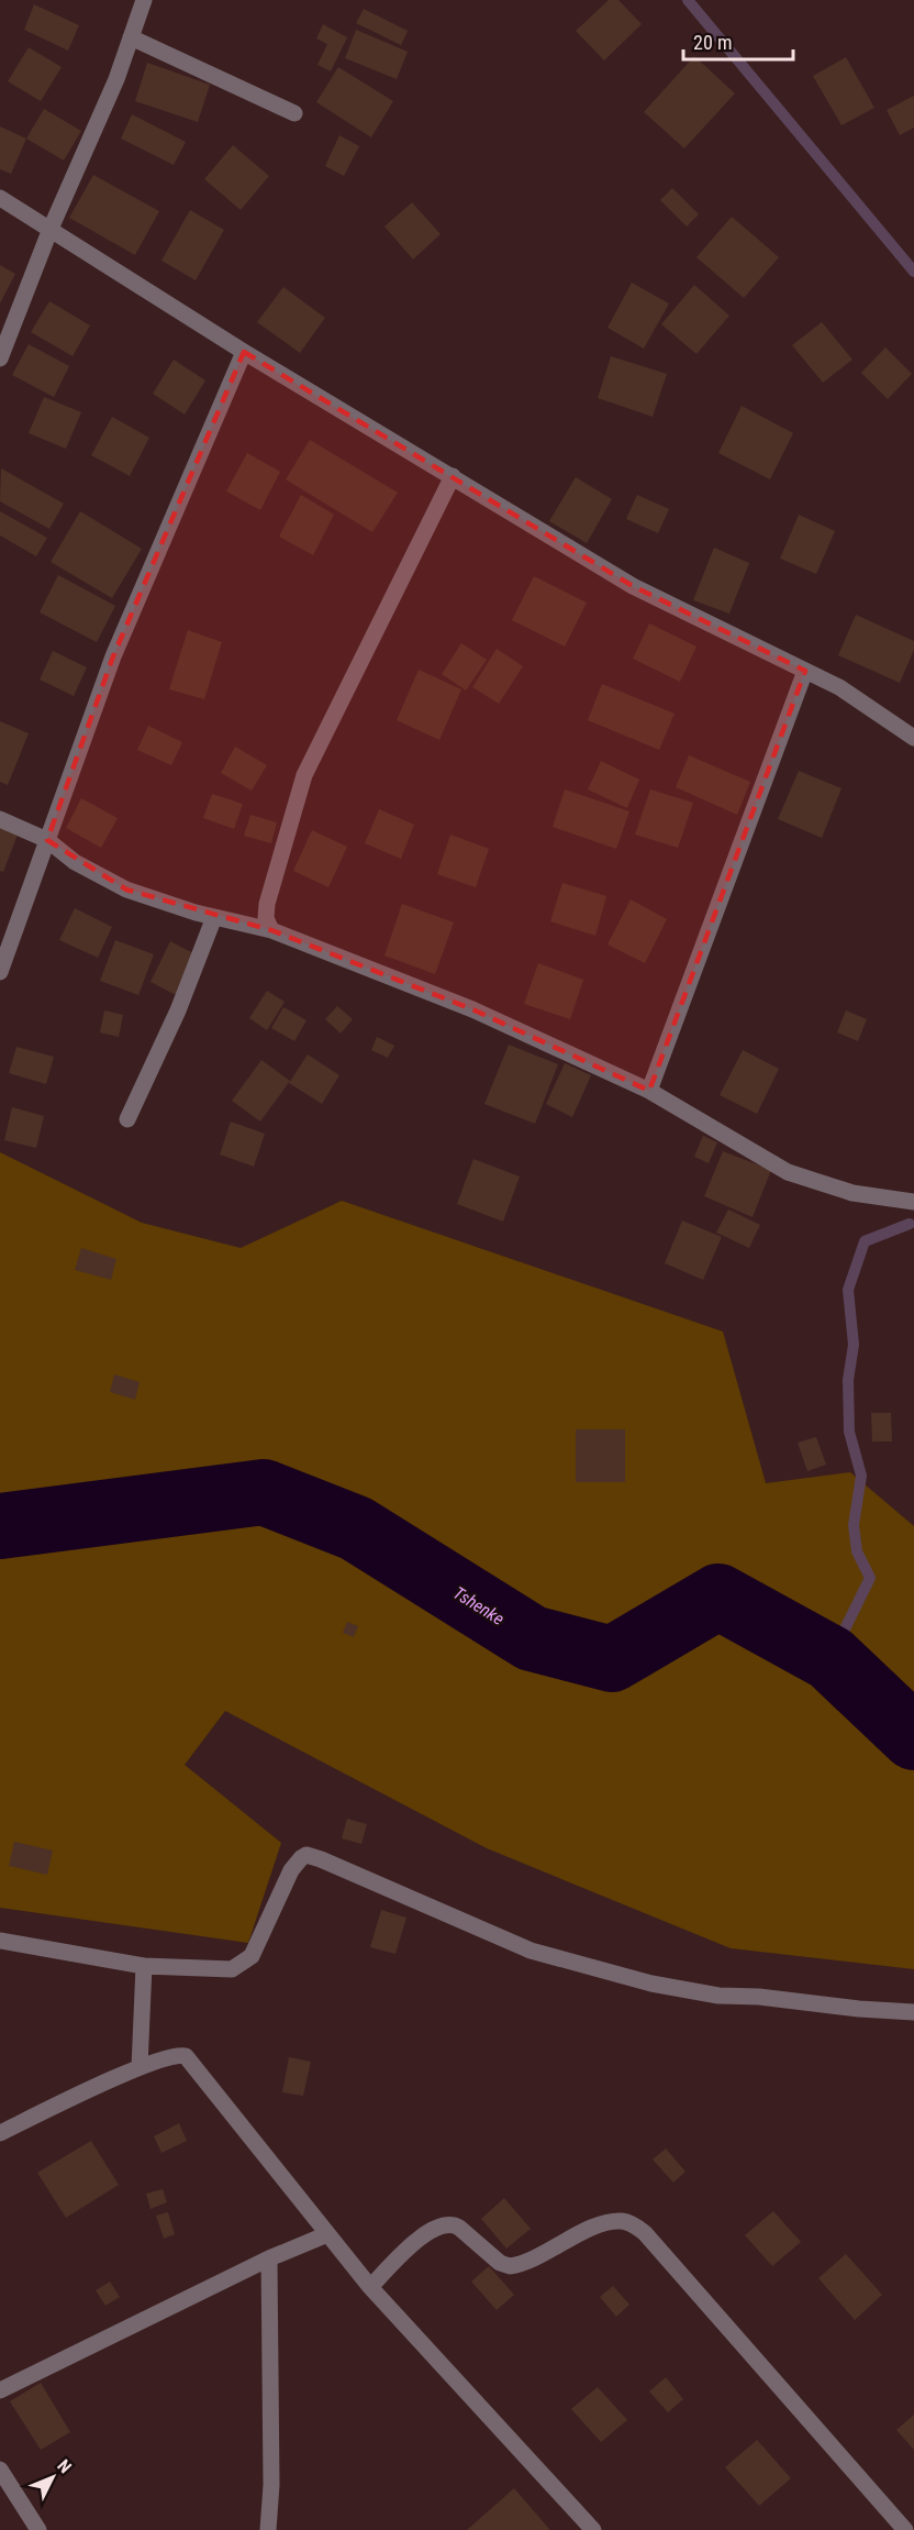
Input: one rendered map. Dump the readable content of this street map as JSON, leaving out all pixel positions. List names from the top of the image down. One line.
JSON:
{"water":["Tshenke"],"scale_bar":"20 m","north":"top right"}
